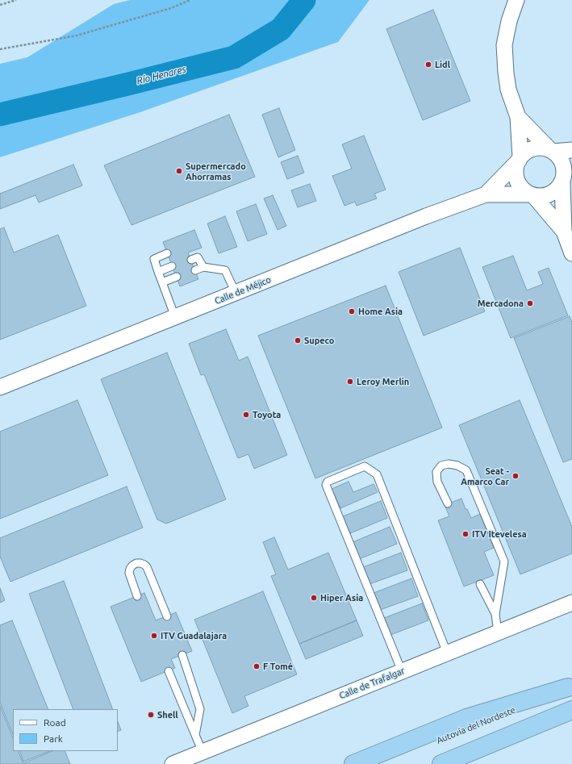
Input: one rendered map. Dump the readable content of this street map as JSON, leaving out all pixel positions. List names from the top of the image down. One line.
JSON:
{"streets":{"highway":["Autovía del Nordeste"],"street":["Calle de Méjico","Calle de Trafalgar"]},"water":["Río Henares"],"places":["Lidl","Supermercado Ahorramas","Mercadona","Home Asia","Supeco","Leroy Merlin","Toyota","Seat - Amarco Car","ITV Itevelesa","Hiper Asia","ITV Guadalajara","F Tomé","Shell"],"legend":["Road","Park"]}
